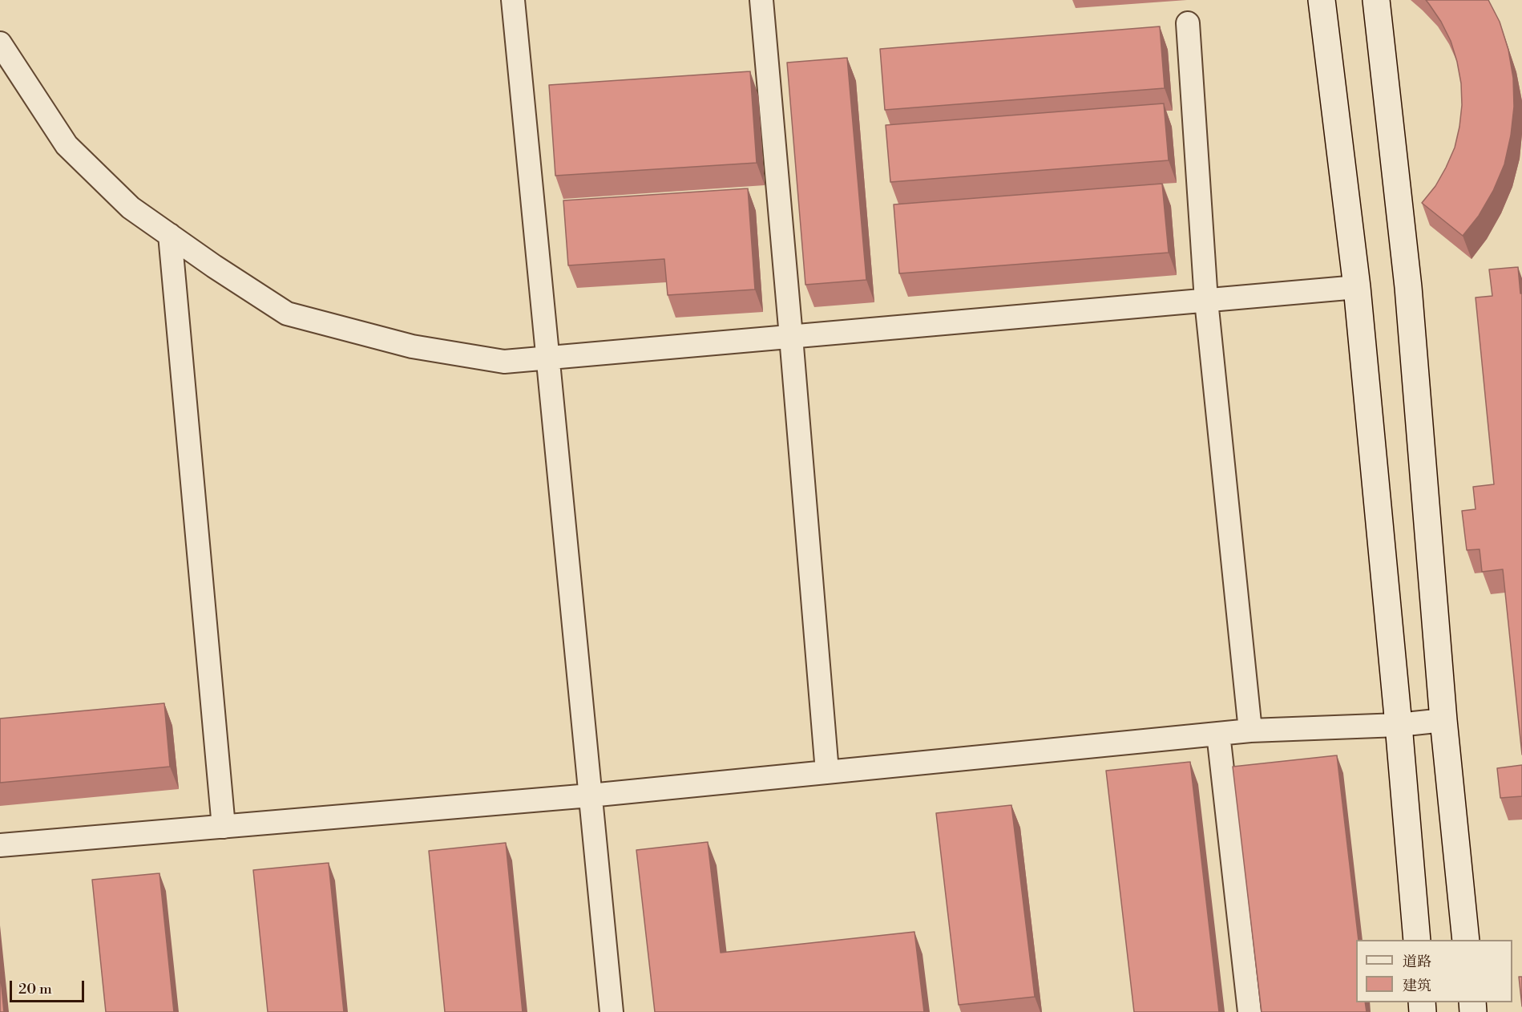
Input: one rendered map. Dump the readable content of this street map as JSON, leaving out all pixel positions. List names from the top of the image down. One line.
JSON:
{"legend":["道路","建筑"],"scale_bar":"20 m"}
